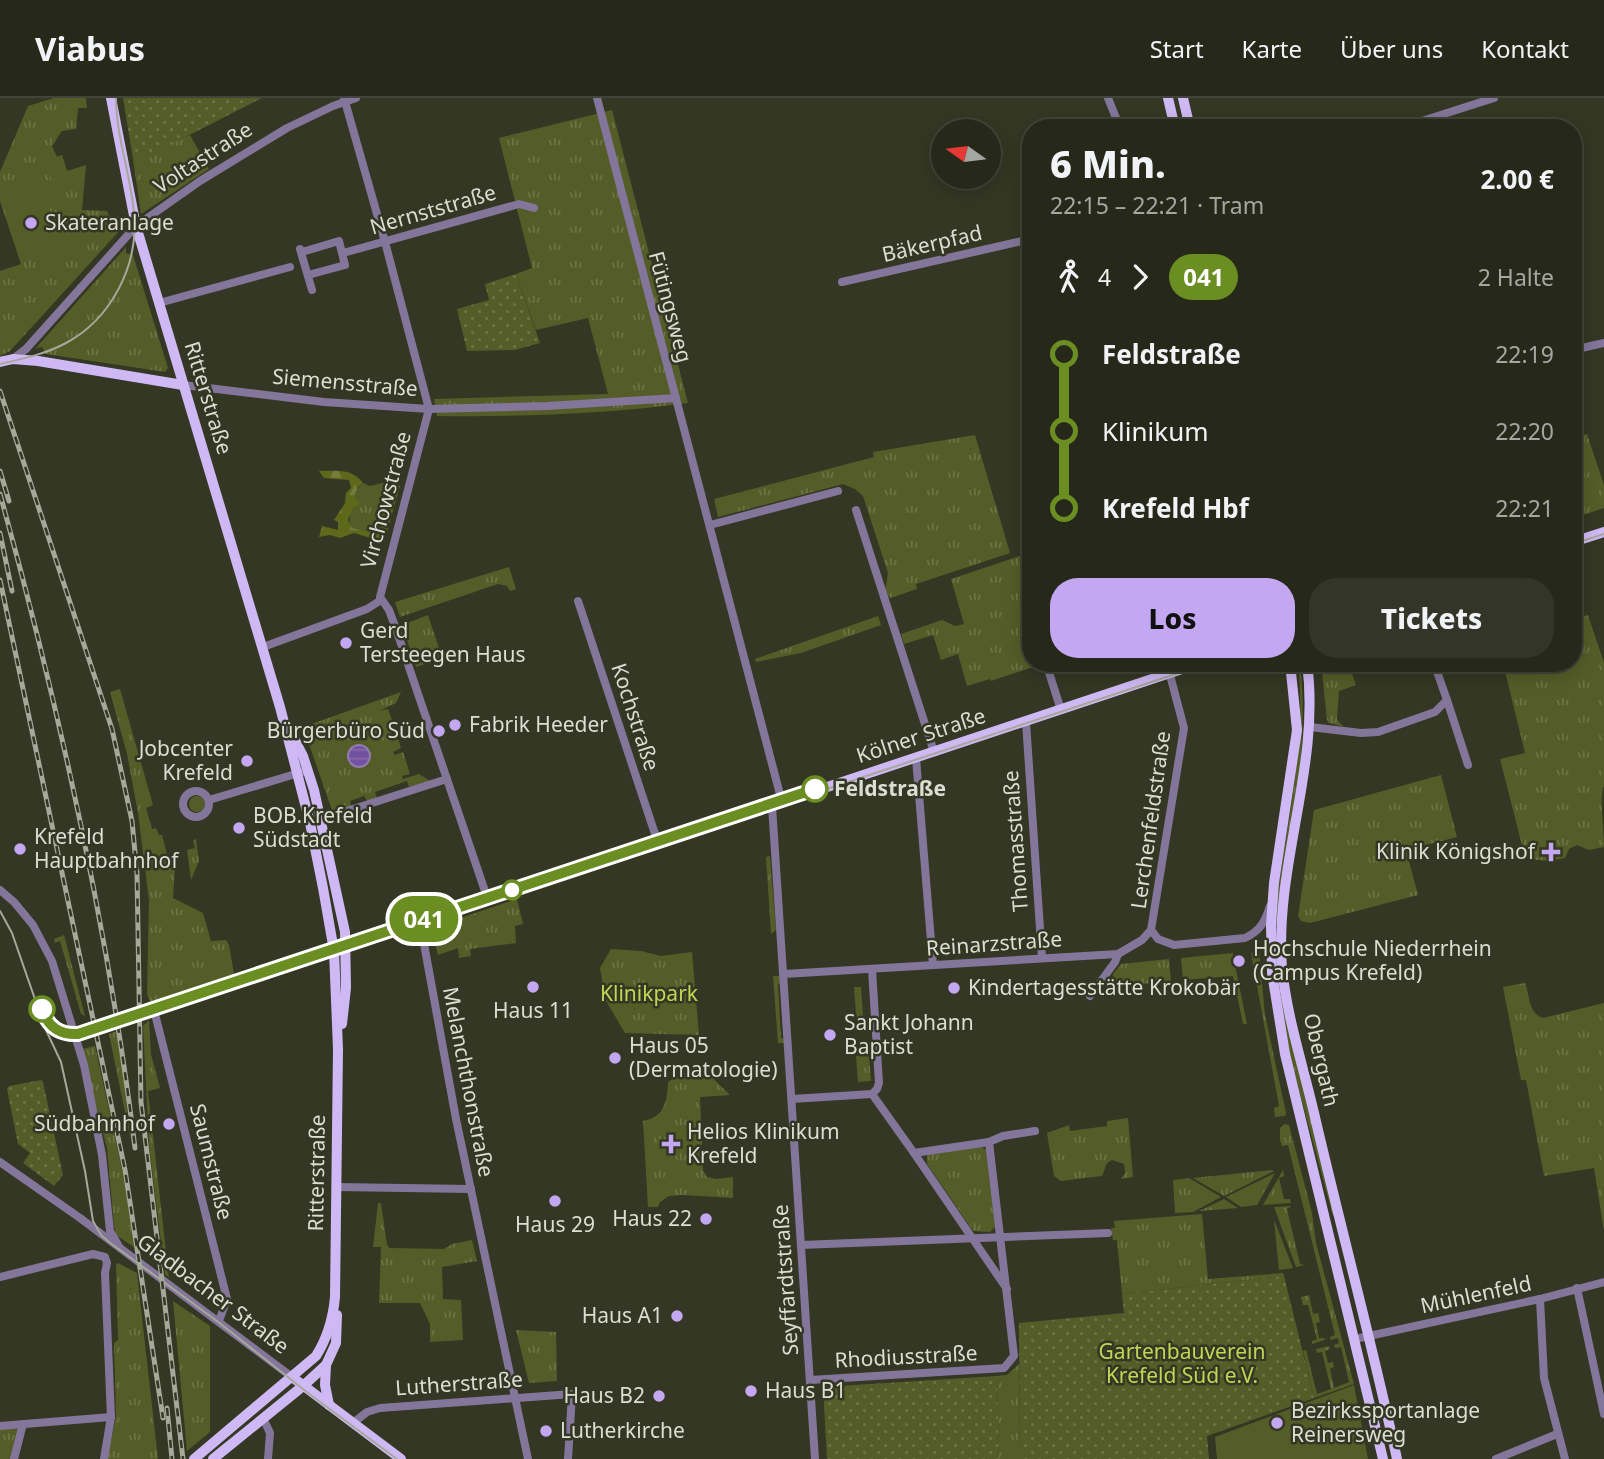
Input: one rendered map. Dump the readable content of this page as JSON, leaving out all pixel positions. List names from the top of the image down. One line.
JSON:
{"streets":{"main road":["Siemensstraße","Ritterstraße","Kölner Straße","Obergath","Gladbacher Straße"],"street":["Voltastraße","Nernststraße","Bäkerpfad","Fütingsweg","Virchowstraße","Kochstraße","Lerchenfeldstraße","Thomasstraße","Reinarzstraße","Melanchthonstraße","Saumstraße","Seyffardtstraße","Mühlenfeld","Rhodiusstraße","Lutherstraße"]},"crossings":[["Voltastraße","Siemensstraße"],["Voltastraße","Ritterstraße"],["Voltastraße","Virchowstraße"],["Nernststraße","Virchowstraße"],["Fütingsweg","Siemensstraße"],["Fütingsweg","Kölner Straße"],["Fütingsweg","Reinarzstraße"],["Fütingsweg","Seyffardtstraße"],["Siemensstraße","Ritterstraße"],["Siemensstraße","Virchowstraße"],["Ritterstraße","Kölner Straße"],["Ritterstraße","Gladbacher Straße"],["Virchowstraße","Kölner Straße"],["Kochstraße","Kölner Straße"],["Kölner Straße","Lerchenfeldstraße"],["Kölner Straße","Thomasstraße"],["Kölner Straße","Melanchthonstraße"],["Kölner Straße","Saumstraße"],["Thomasstraße","Reinarzstraße"],["Reinarzstraße","Seyffardtstraße"],["Obergath","Mühlenfeld"],["Melanchthonstraße","Lutherstraße"],["Saumstraße","Gladbacher Straße"],["Seyffardtstraße","Rhodiusstraße"],["Gladbacher Straße","Lutherstraße"]],"parks":["Klinikpark","Gartenbauverein Krefeld Süd e.V."],"places":{"other":["Skateranlage","Gerd Tersteegen Haus","Fabrik Heeder","Bürgerbüro Süd","Jobcenter Krefeld","Feldstraße","BOB.Krefeld Südstadt","Krefeld Hauptbahnhof","Hochschule Niederrhein (Campus Krefeld)","Haus 11","Kindertagesstätte Krokobär","Sankt Johann Baptist","Haus 05 (Dermatologie)","Südbahnhof","Haus 29","Haus 22","Haus A1","Haus B1","Haus B2","Bezirkssportanlage Reinersweg","Lutherkirche"],"health":["Klinik Königshof","Helios Klinikum Krefeld"]},"lines":["tram line 041"],"north":"left","page":{"header":"Viabus","nav":["Start","Karte","Über uns","Kontakt"],"on_map":"041","heading":["6 Min.","22:15 – 22:21 · Tram","2.00 €"],"legs":["4","041","2 Halte"],"list":[{"name":"Feldstraße","value":"22:19"},{"name":"Klinikum","value":"22:20"},{"name":"Krefeld Hbf","value":"22:21"}],"buttons":["Los","Tickets"]}}
